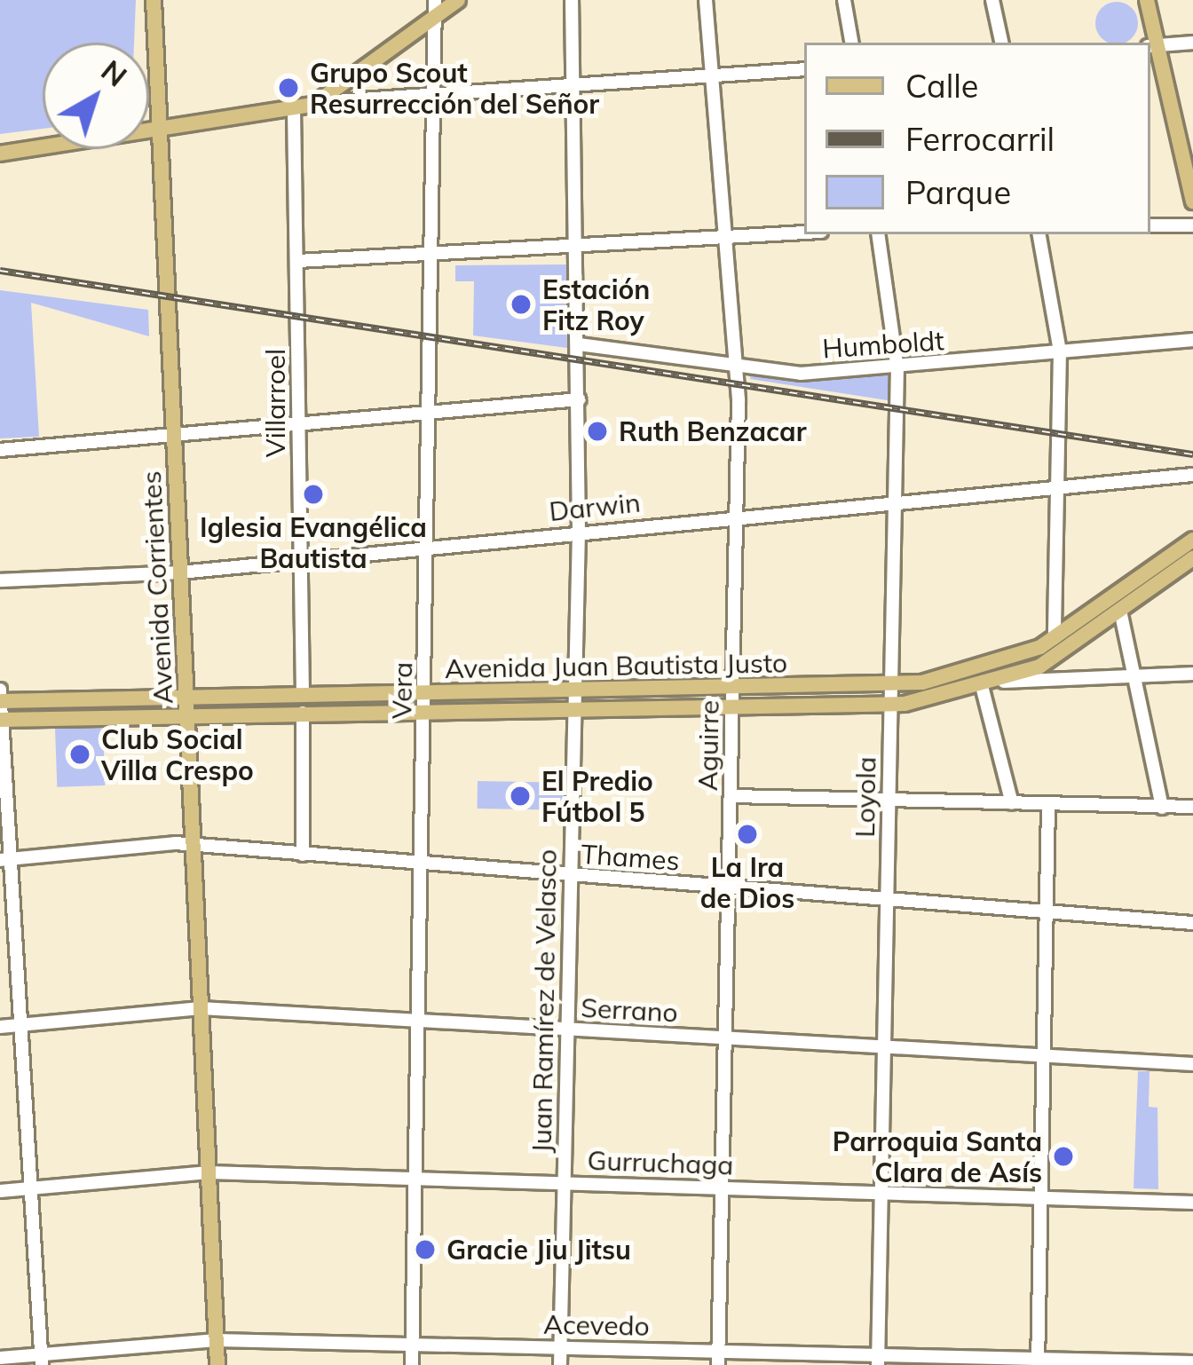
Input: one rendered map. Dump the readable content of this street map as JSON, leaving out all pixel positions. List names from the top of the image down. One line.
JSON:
{"streets":{"main road":["Avenida Corrientes","Avenida Juan Bautista Justo"],"street":["Humboldt","Villarroel","Darwin","Vera","Aguirre","Loyola","Thames","Juan Ramírez de Velasco","Serrano","Gurruchaga","Acevedo"]},"crossings":[["Humboldt","Aguirre"],["Humboldt","Loyola"],["Humboldt","Juan Ramírez de Velasco"],["Villarroel","Darwin"],["Villarroel","Avenida Juan Bautista Justo"],["Villarroel","Thames"],["Darwin","Avenida Corrientes"],["Darwin","Vera"],["Darwin","Aguirre"],["Darwin","Loyola"],["Darwin","Juan Ramírez de Velasco"],["Avenida Corrientes","Avenida Juan Bautista Justo"],["Avenida Corrientes","Thames"],["Avenida Corrientes","Serrano"],["Avenida Corrientes","Gurruchaga"],["Avenida Corrientes","Acevedo"],["Avenida Juan Bautista Justo","Vera"],["Avenida Juan Bautista Justo","Aguirre"],["Avenida Juan Bautista Justo","Loyola"],["Avenida Juan Bautista Justo","Juan Ramírez de Velasco"],["Vera","Thames"],["Vera","Serrano"],["Vera","Gurruchaga"],["Vera","Acevedo"],["Aguirre","Thames"],["Aguirre","Serrano"],["Aguirre","Gurruchaga"],["Aguirre","Acevedo"],["Loyola","Thames"],["Loyola","Serrano"],["Loyola","Gurruchaga"],["Loyola","Acevedo"],["Thames","Juan Ramírez de Velasco"],["Juan Ramírez de Velasco","Serrano"],["Juan Ramírez de Velasco","Gurruchaga"],["Juan Ramírez de Velasco","Acevedo"]],"places":["Grupo Scout Resurrección del Señor","Estación Fitz Roy","Ruth Benzacar","Iglesia Evangélica Bautista","Club Social Villa Crespo","El Predio Fútbol 5","La Ira de Dios","Parroquia Santa Clara de Asís","Gracie Jiu Jitsu"],"legend":["Calle","Ferrocarril","Parque"],"north":"top right"}
